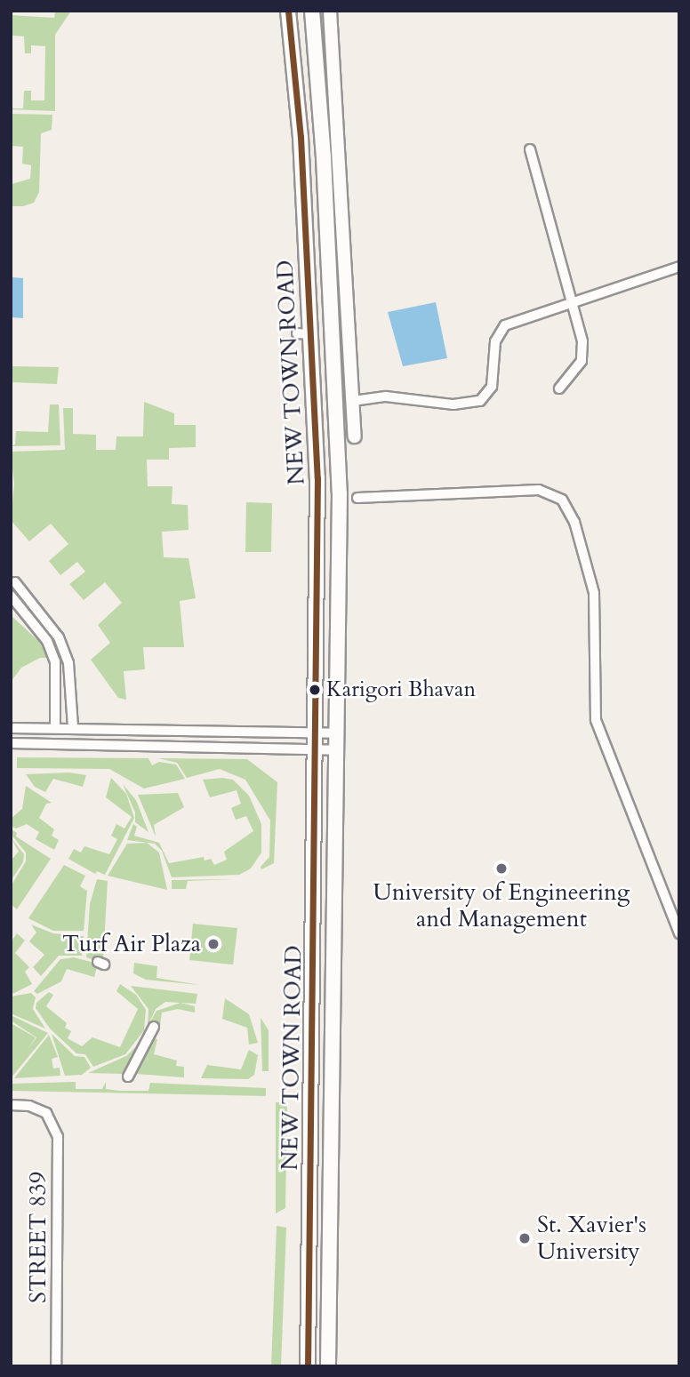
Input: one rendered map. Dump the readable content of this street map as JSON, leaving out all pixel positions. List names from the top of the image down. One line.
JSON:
{"streets":{"main road":["NEW TOWN ROAD"],"street":["STREET 839"]},"places":["Karigori Bhavan","University of Engineering and Management","Turf Air Plaza","St. Xavier's University"]}
